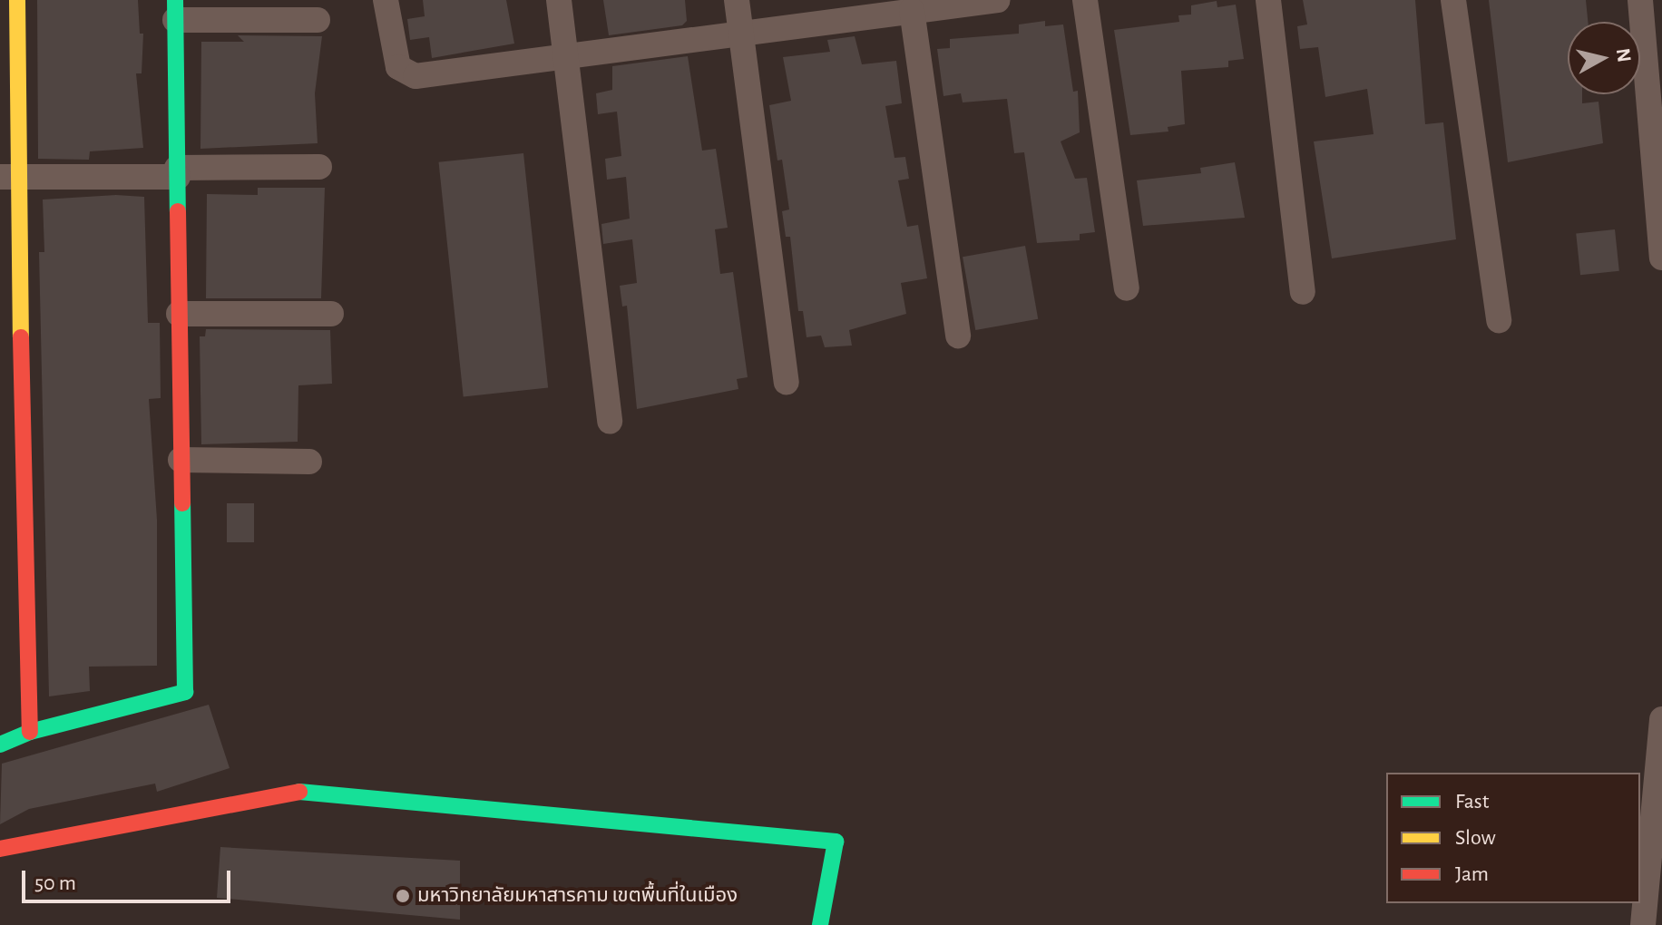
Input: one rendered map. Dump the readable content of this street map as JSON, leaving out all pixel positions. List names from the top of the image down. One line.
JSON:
{"places":["มหาวิทยาลัยมหาสารคาม เขตพื้นที่ในเมือง"],"legend":["Fast","Slow","Jam"],"scale_bar":"50 m","north":"right"}
